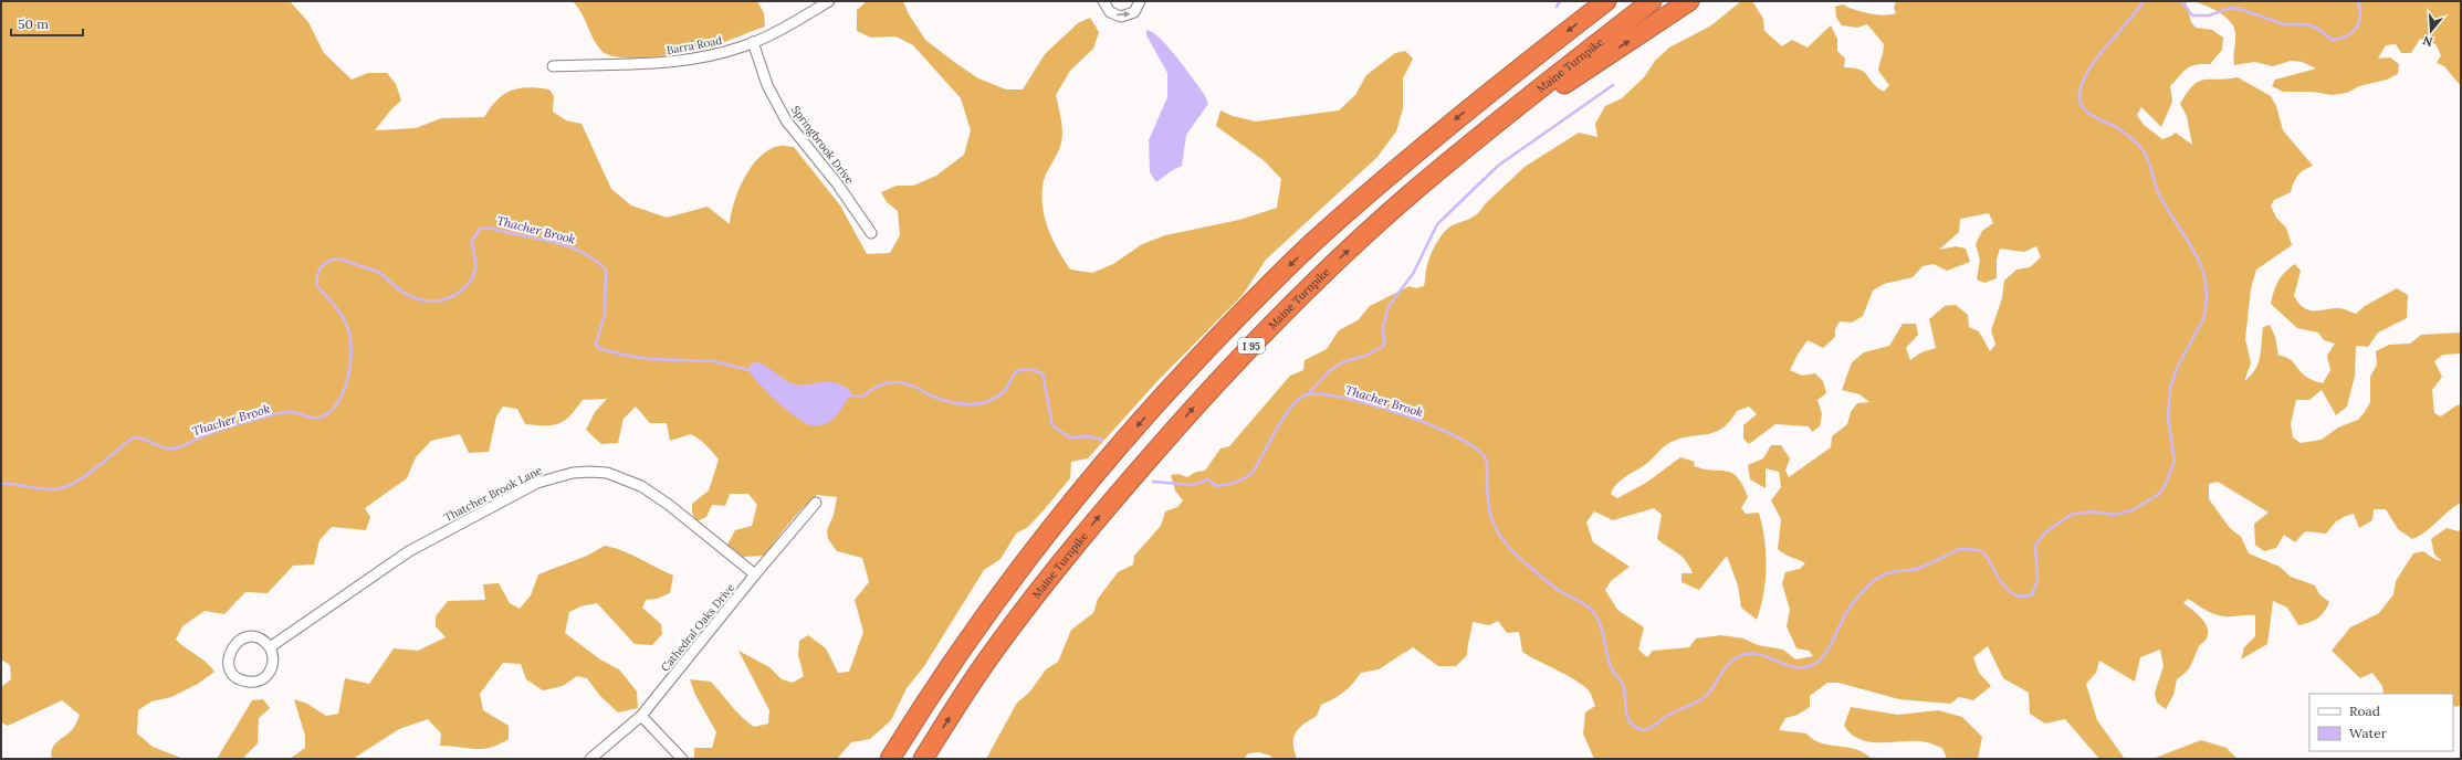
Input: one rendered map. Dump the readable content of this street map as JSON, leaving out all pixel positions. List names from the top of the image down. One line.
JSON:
{"streets":{"highway":["Maine Turnpike","I 95"],"street":["Barra Road","Springbrook Drive","Thatcher Brook Lane","Cathedral Oaks Drive"]},"crossings":[["Barra Road","Springbrook Drive"],["Thatcher Brook Lane","Cathedral Oaks Drive"]],"water":["Thacher Brook"],"legend":["Road","Water"],"scale_bar":"50 m","north":"bottom"}
